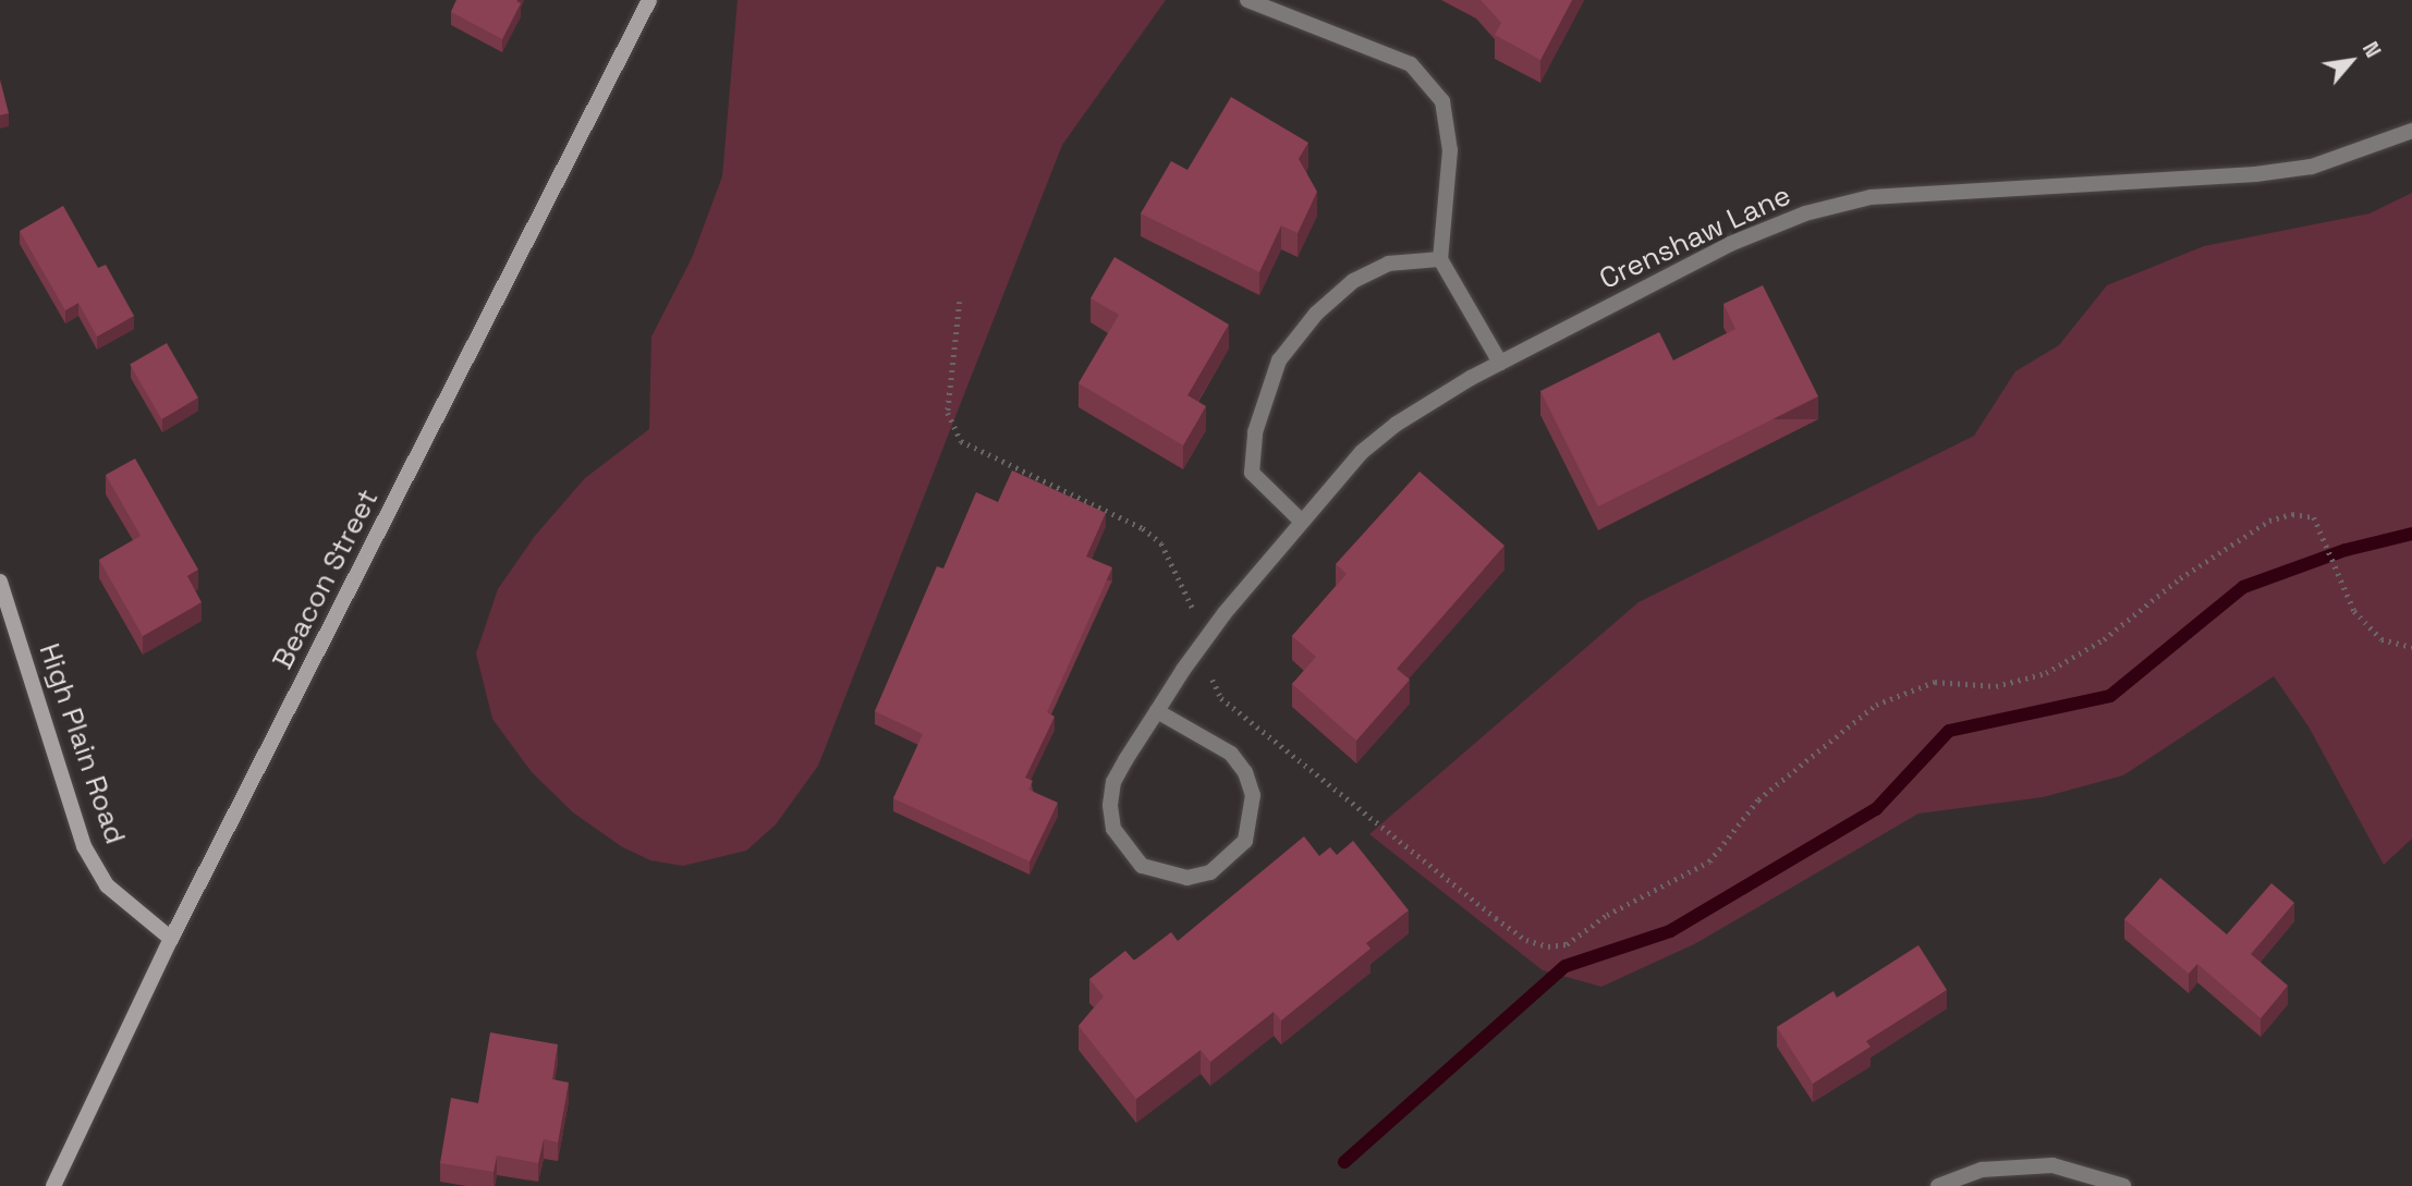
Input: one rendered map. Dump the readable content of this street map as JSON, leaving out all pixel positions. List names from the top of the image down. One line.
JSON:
{"streets":{"main road":["Beacon Street","High Plain Road"],"street":["Crenshaw Lane"]},"crossings":[["Beacon Street","High Plain Road"]],"north":"top right"}
